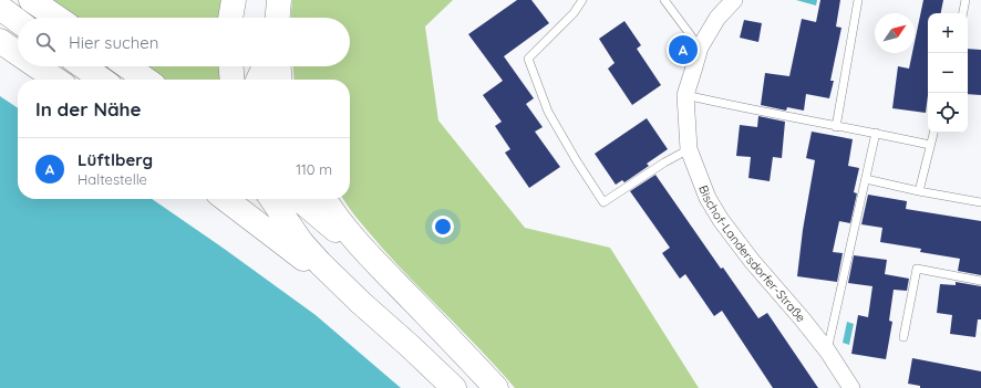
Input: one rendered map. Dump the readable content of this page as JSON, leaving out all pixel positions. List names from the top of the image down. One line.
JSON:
{"streets":{"street":["Bischof-Landersdorfer-Straße"]},"north":"top right","page":{"map_buttons":["+","−"],"search":"Hier suchen","pins":"A","heading":"In der Nähe","list":[{"mark":"A","name":"Lüftlberg","note":"Haltestelle","value":"110 m"}]}}
